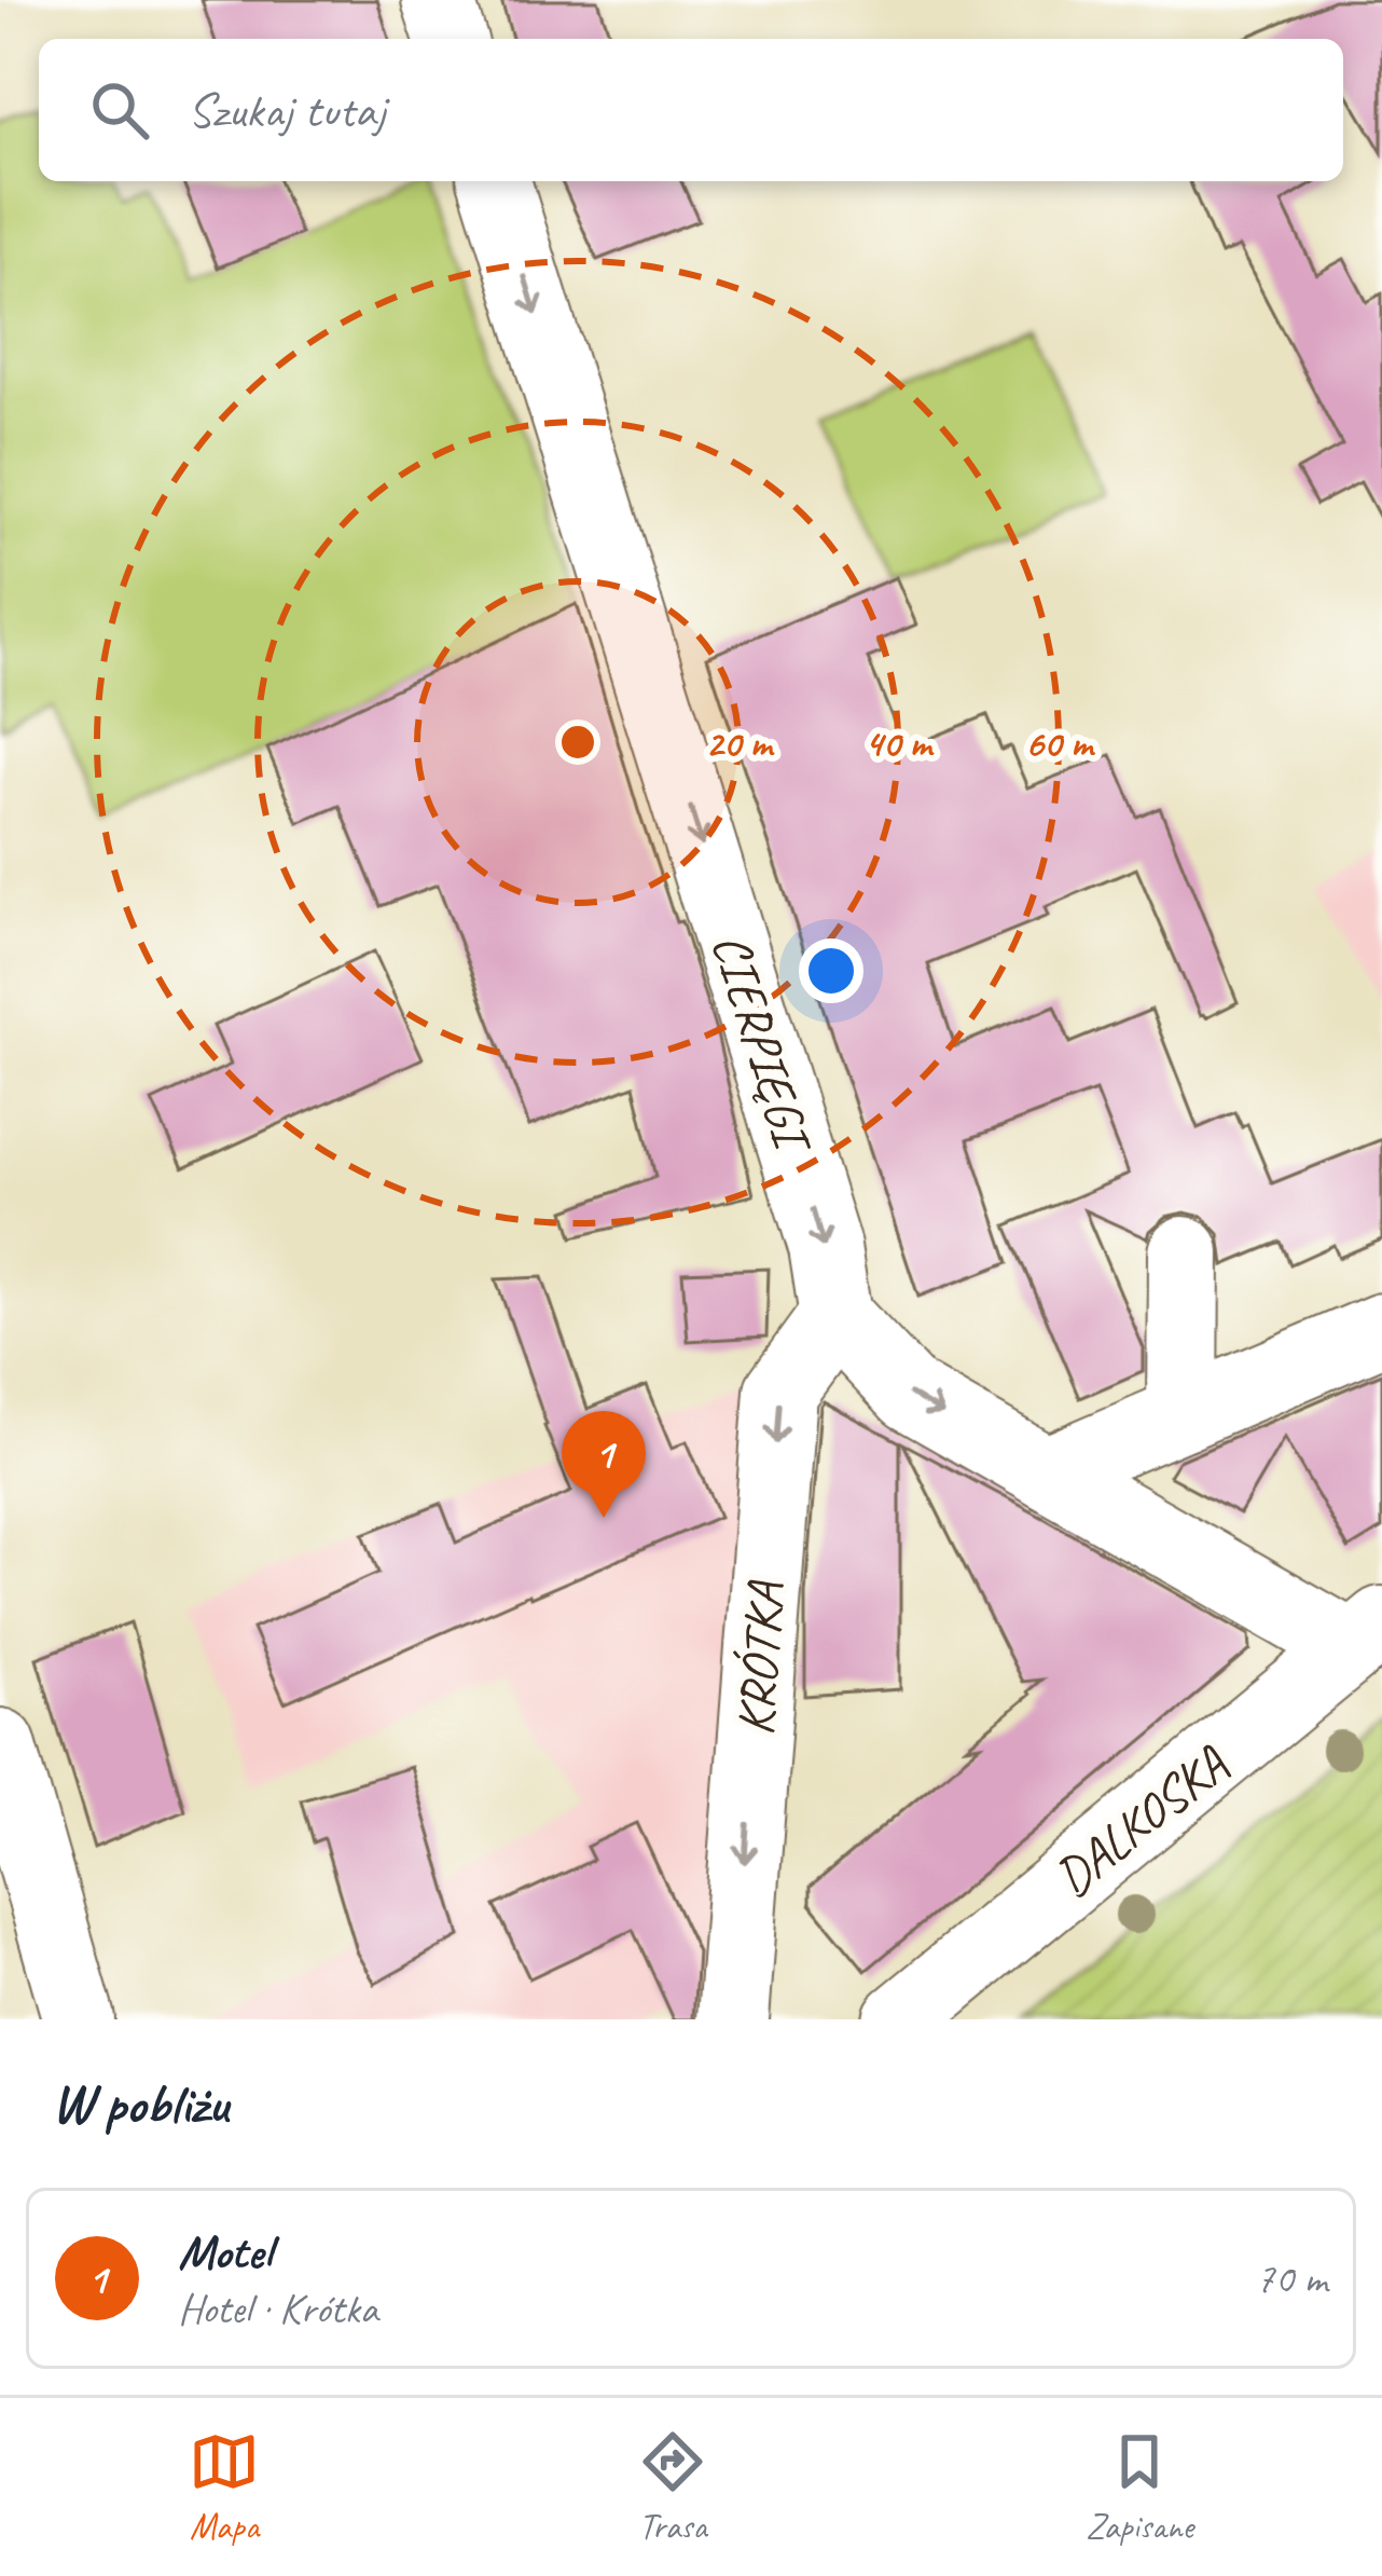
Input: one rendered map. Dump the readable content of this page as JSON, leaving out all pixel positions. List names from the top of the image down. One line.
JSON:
{"streets":{"street":["CIERPIĘGI","KRÓTKA","DALKOSKA"]},"crossings":[["CIERPIĘGI","KRÓTKA"]],"one_way":["CIERPIĘGI","KRÓTKA"],"page":{"search":"Szukaj tutaj","pins":"1","heading":"W pobliżu","list":[{"mark":"1","name":"Motel","note":"Hotel · Krótka","value":"70 m"}],"nav":["Mapa","Trasa","Zapisane"]},"rings":["20 m","40 m","60 m"]}
